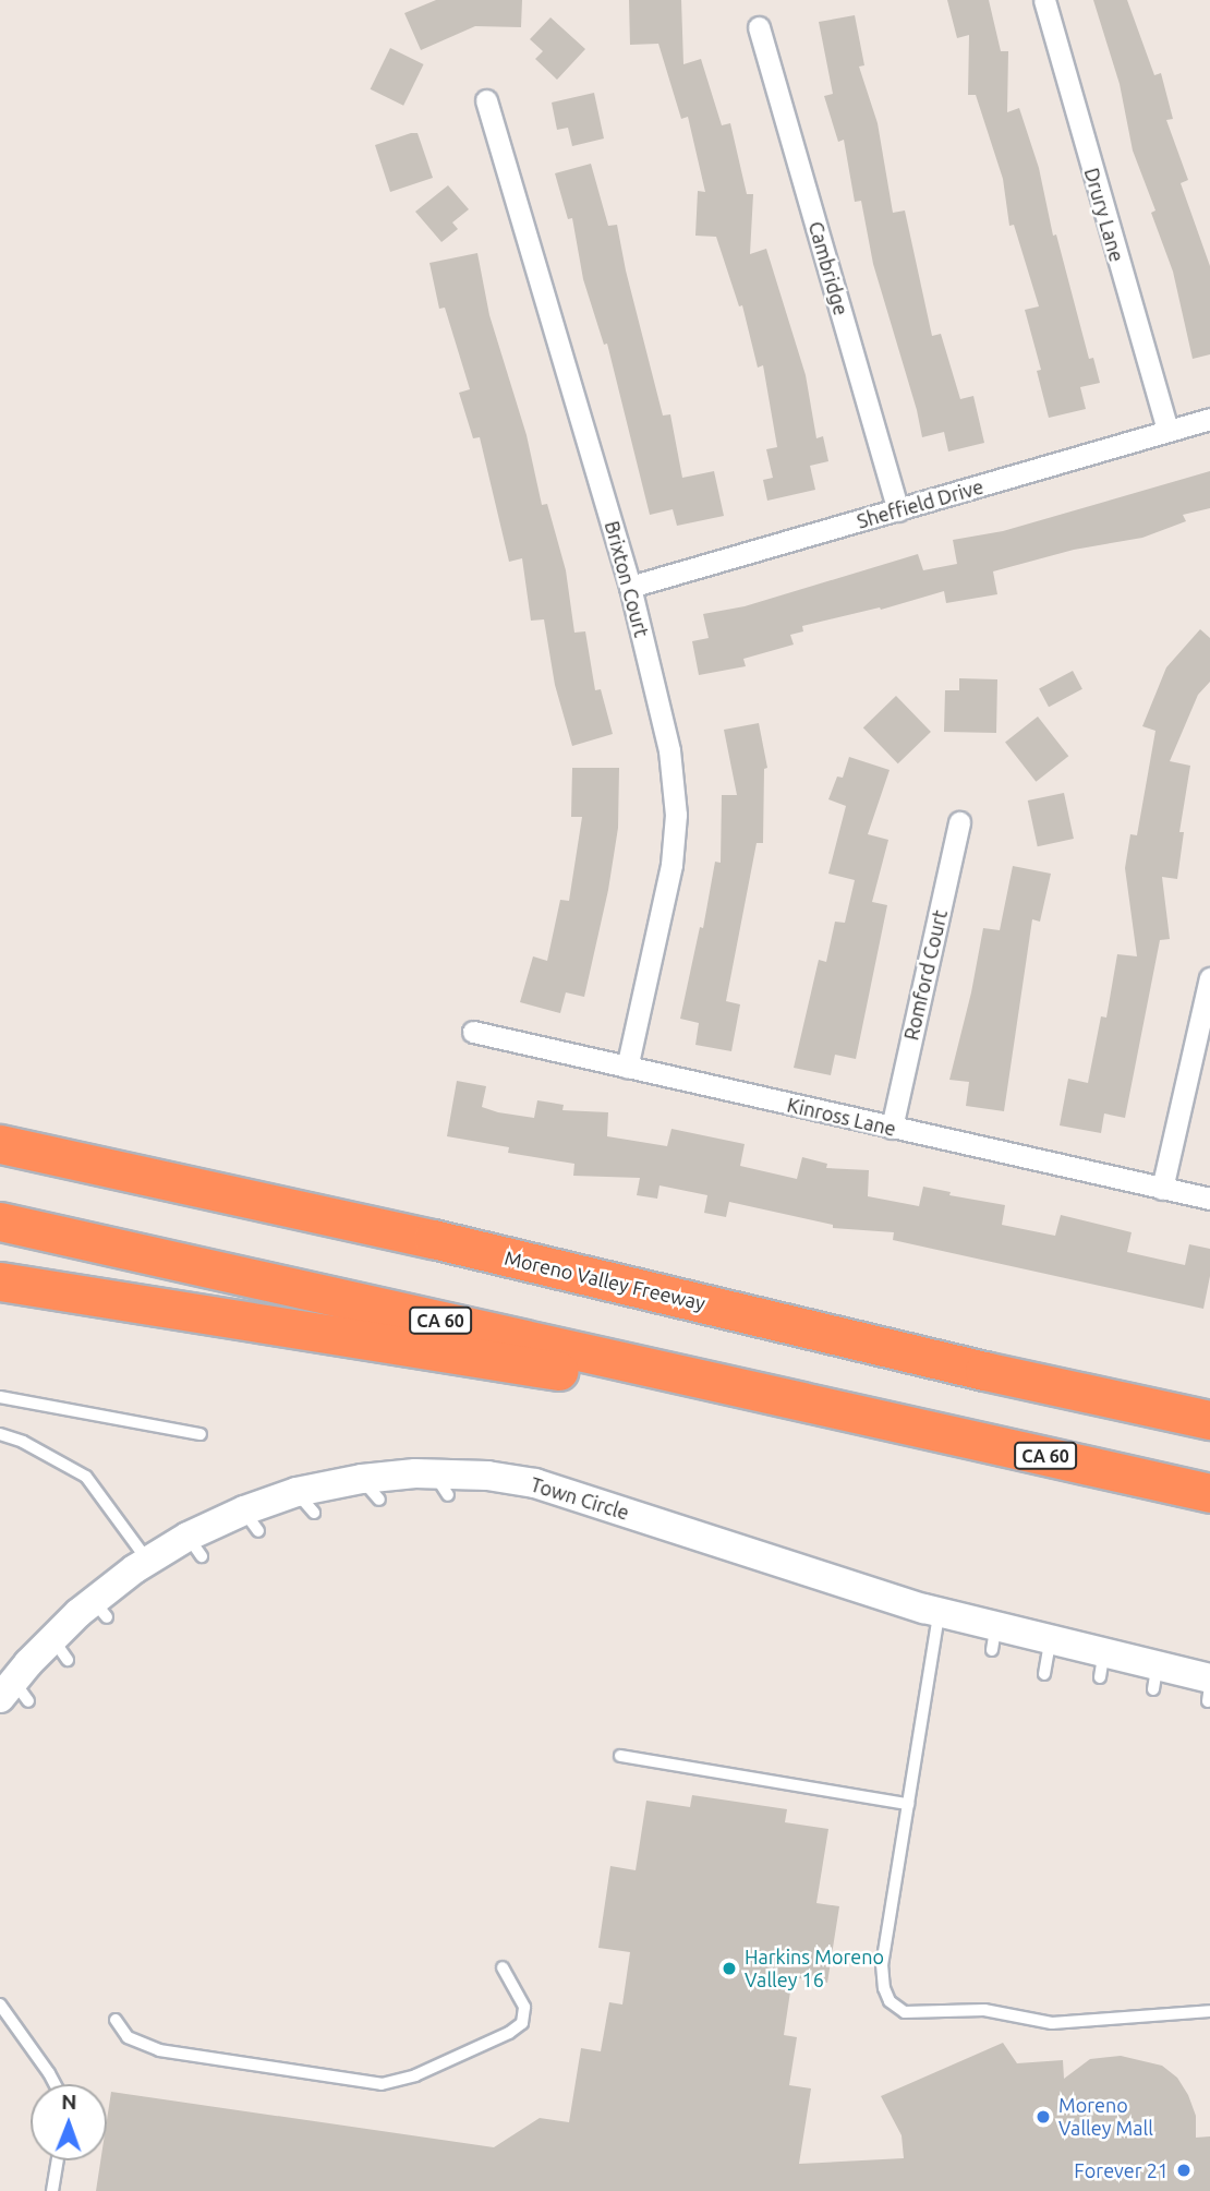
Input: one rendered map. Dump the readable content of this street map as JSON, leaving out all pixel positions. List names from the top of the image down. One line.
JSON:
{"streets":{"highway":["Moreno Valley Freeway","CA 60"],"street":["Drury Lane","Cambridge","Sheffield Drive","Brixton Court","Romford Court","Kinross Lane","Town Circle"]},"crossings":[["Drury Lane","Sheffield Drive"],["Cambridge","Sheffield Drive"],["Sheffield Drive","Brixton Court"],["Brixton Court","Kinross Lane"],["Romford Court","Kinross Lane"]],"places":["Harkins Moreno Valley 16","Moreno Valley Mall","Forever 21"],"north":"top"}
